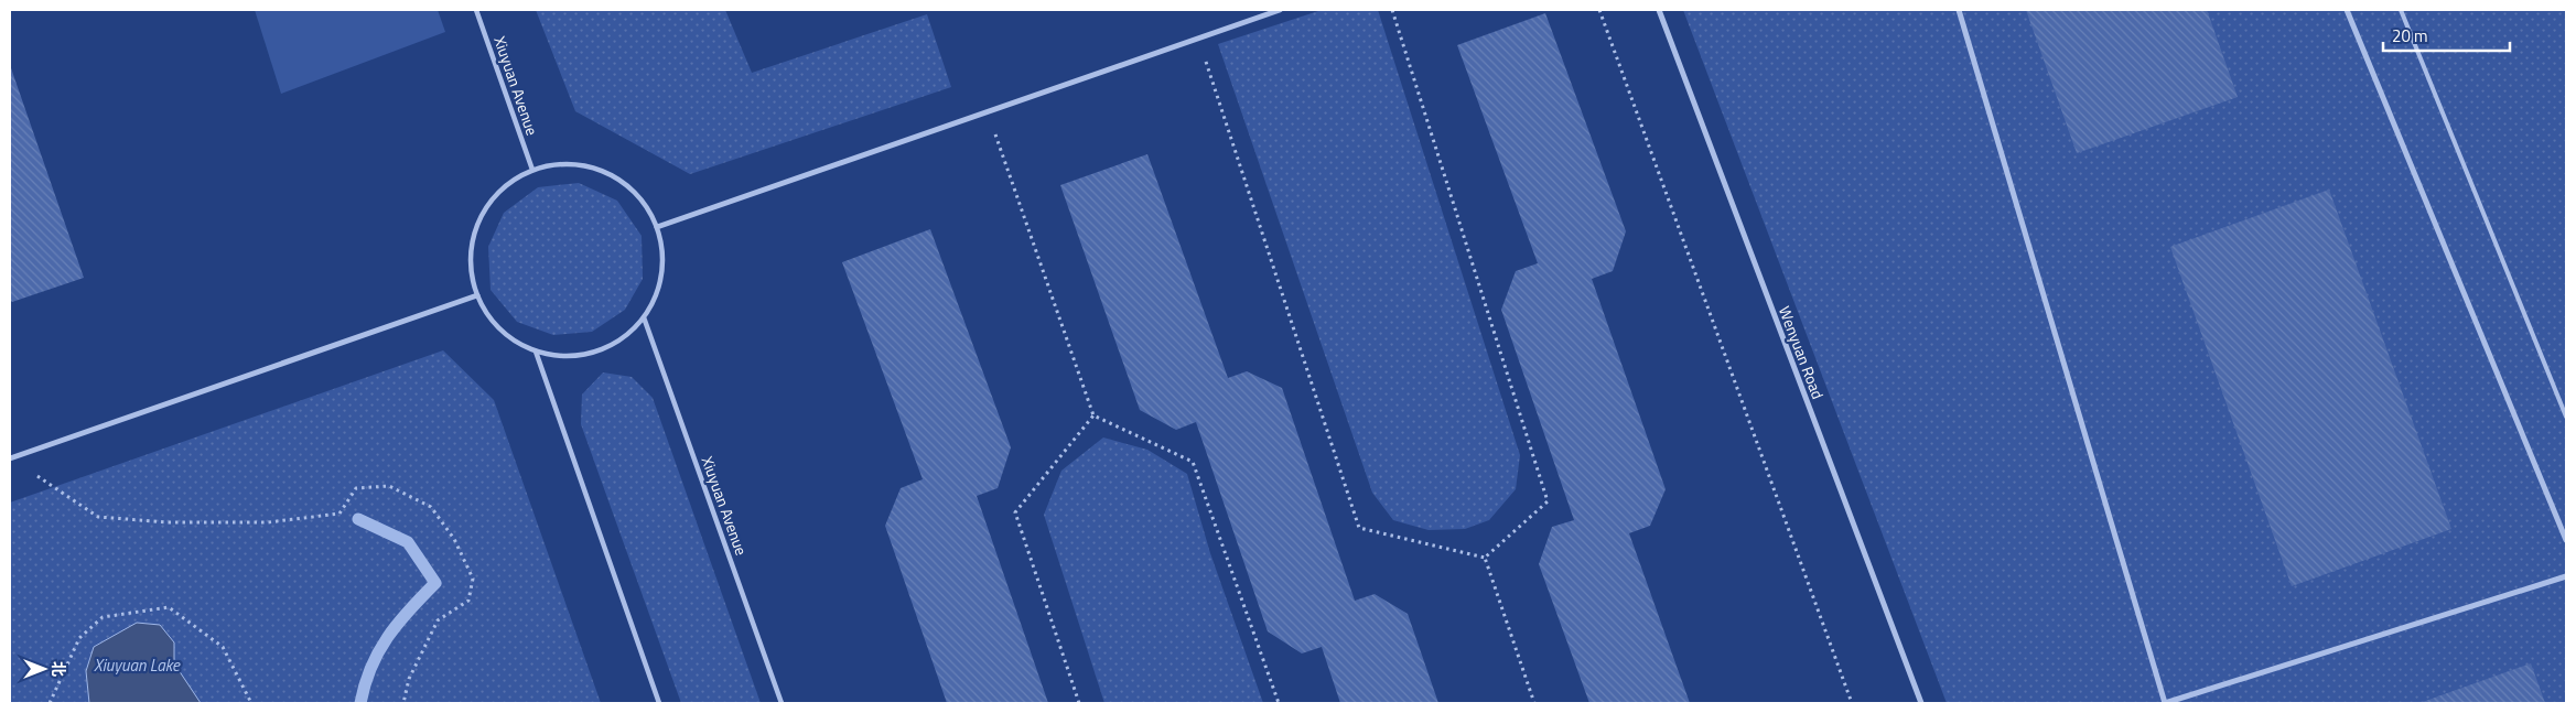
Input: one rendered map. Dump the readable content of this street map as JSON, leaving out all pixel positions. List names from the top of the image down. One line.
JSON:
{"streets":{"street":["Xiuyuan Avenue","Wenyuan Road"]},"water":["Xiuyuan Lake"],"scale_bar":"20 m","north":"right"}
